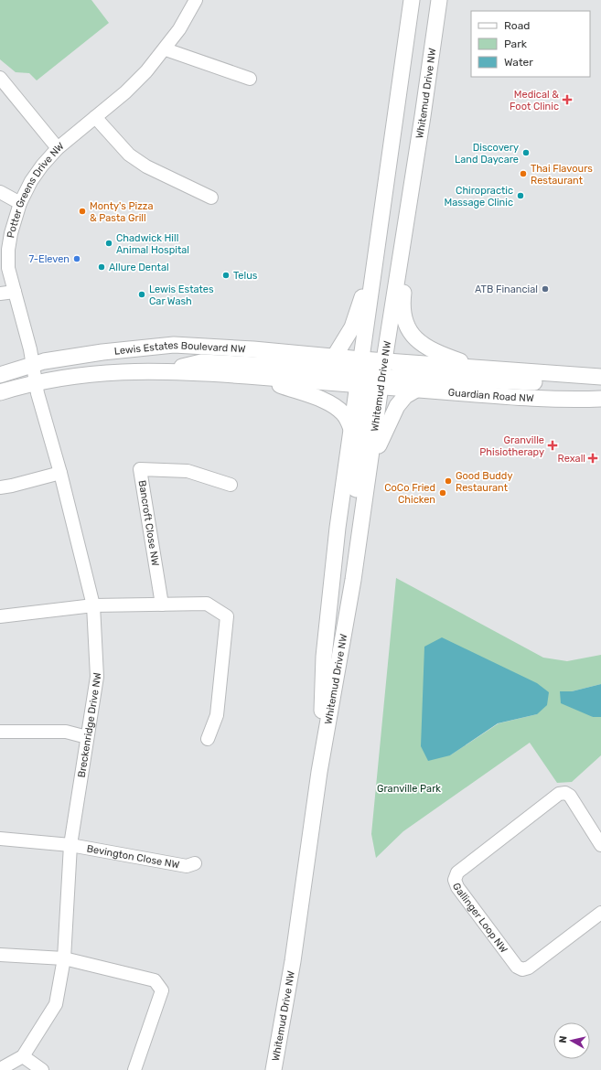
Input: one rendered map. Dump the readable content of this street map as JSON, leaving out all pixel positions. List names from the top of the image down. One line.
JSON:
{"streets":{"main road":["Whitemud Drive NW","Lewis Estates Boulevard NW","Guardian Road NW"],"street":["Potter Greens Drive NW","Bancroft Close NW","Breckenridge Drive NW","Bevington Close NW","Gallinger Loop NW"]},"crossings":[["Whitemud Drive NW","Lewis Estates Boulevard NW"],["Whitemud Drive NW","Guardian Road NW"],["Potter Greens Drive NW","Lewis Estates Boulevard NW"],["Potter Greens Drive NW","Breckenridge Drive NW"],["Lewis Estates Boulevard NW","Guardian Road NW"],["Lewis Estates Boulevard NW","Breckenridge Drive NW"],["Breckenridge Drive NW","Bevington Close NW"]],"parks":["Granville Park"],"places":{"health":["Medical & Foot Clinic","Granville Phisiotherapy","Rexall"],"other":["Discovery Land Daycare","Thai Flavours Restaurant","Chiropractic Massage Clinic","Monty's Pizza & Pasta Grill","Chadwick Hill Animal Hospital","7-Eleven","Allure Dental","Telus","ATB Financial","Lewis Estates Car Wash","Good Buddy Restaurant","CoCo Fried Chicken"]},"legend":["Road","Park","Water"],"north":"left"}
